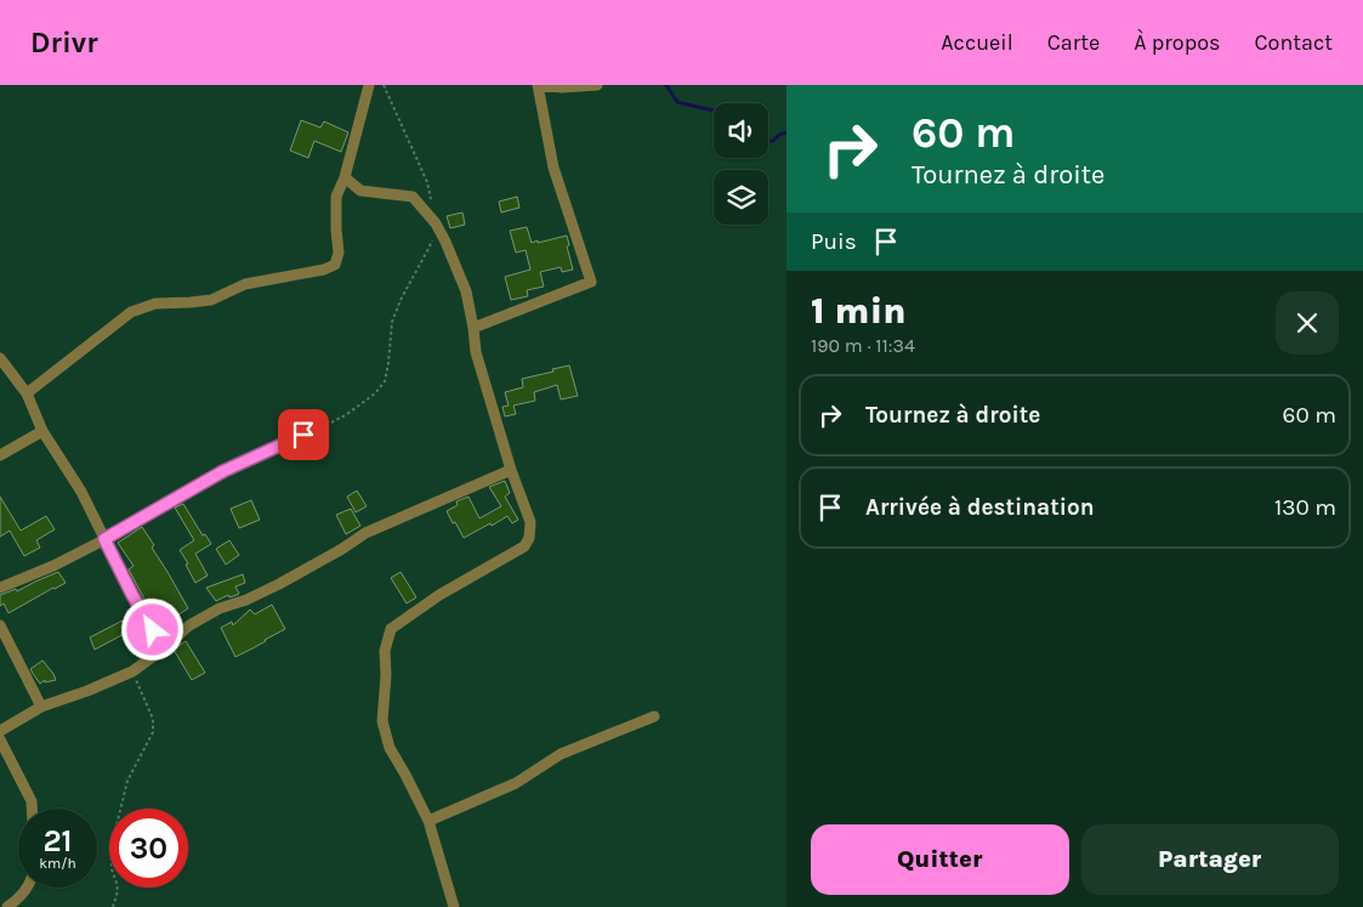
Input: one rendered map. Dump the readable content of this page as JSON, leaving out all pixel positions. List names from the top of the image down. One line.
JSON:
{"page":{"header":"Drivr","nav":["Accueil","Carte","À propos","Contact"],"turn":["60 m","Tournez à droite"],"then":"Puis","heading":["1 min","190 m · 11:34"],"list":[{"name":"Tournez à droite","value":"60 m"},{"name":"Arrivée à destination","value":"130 m"}],"speed":"21 km/h","limit":"30","buttons":["Quitter","Partager"]}}
